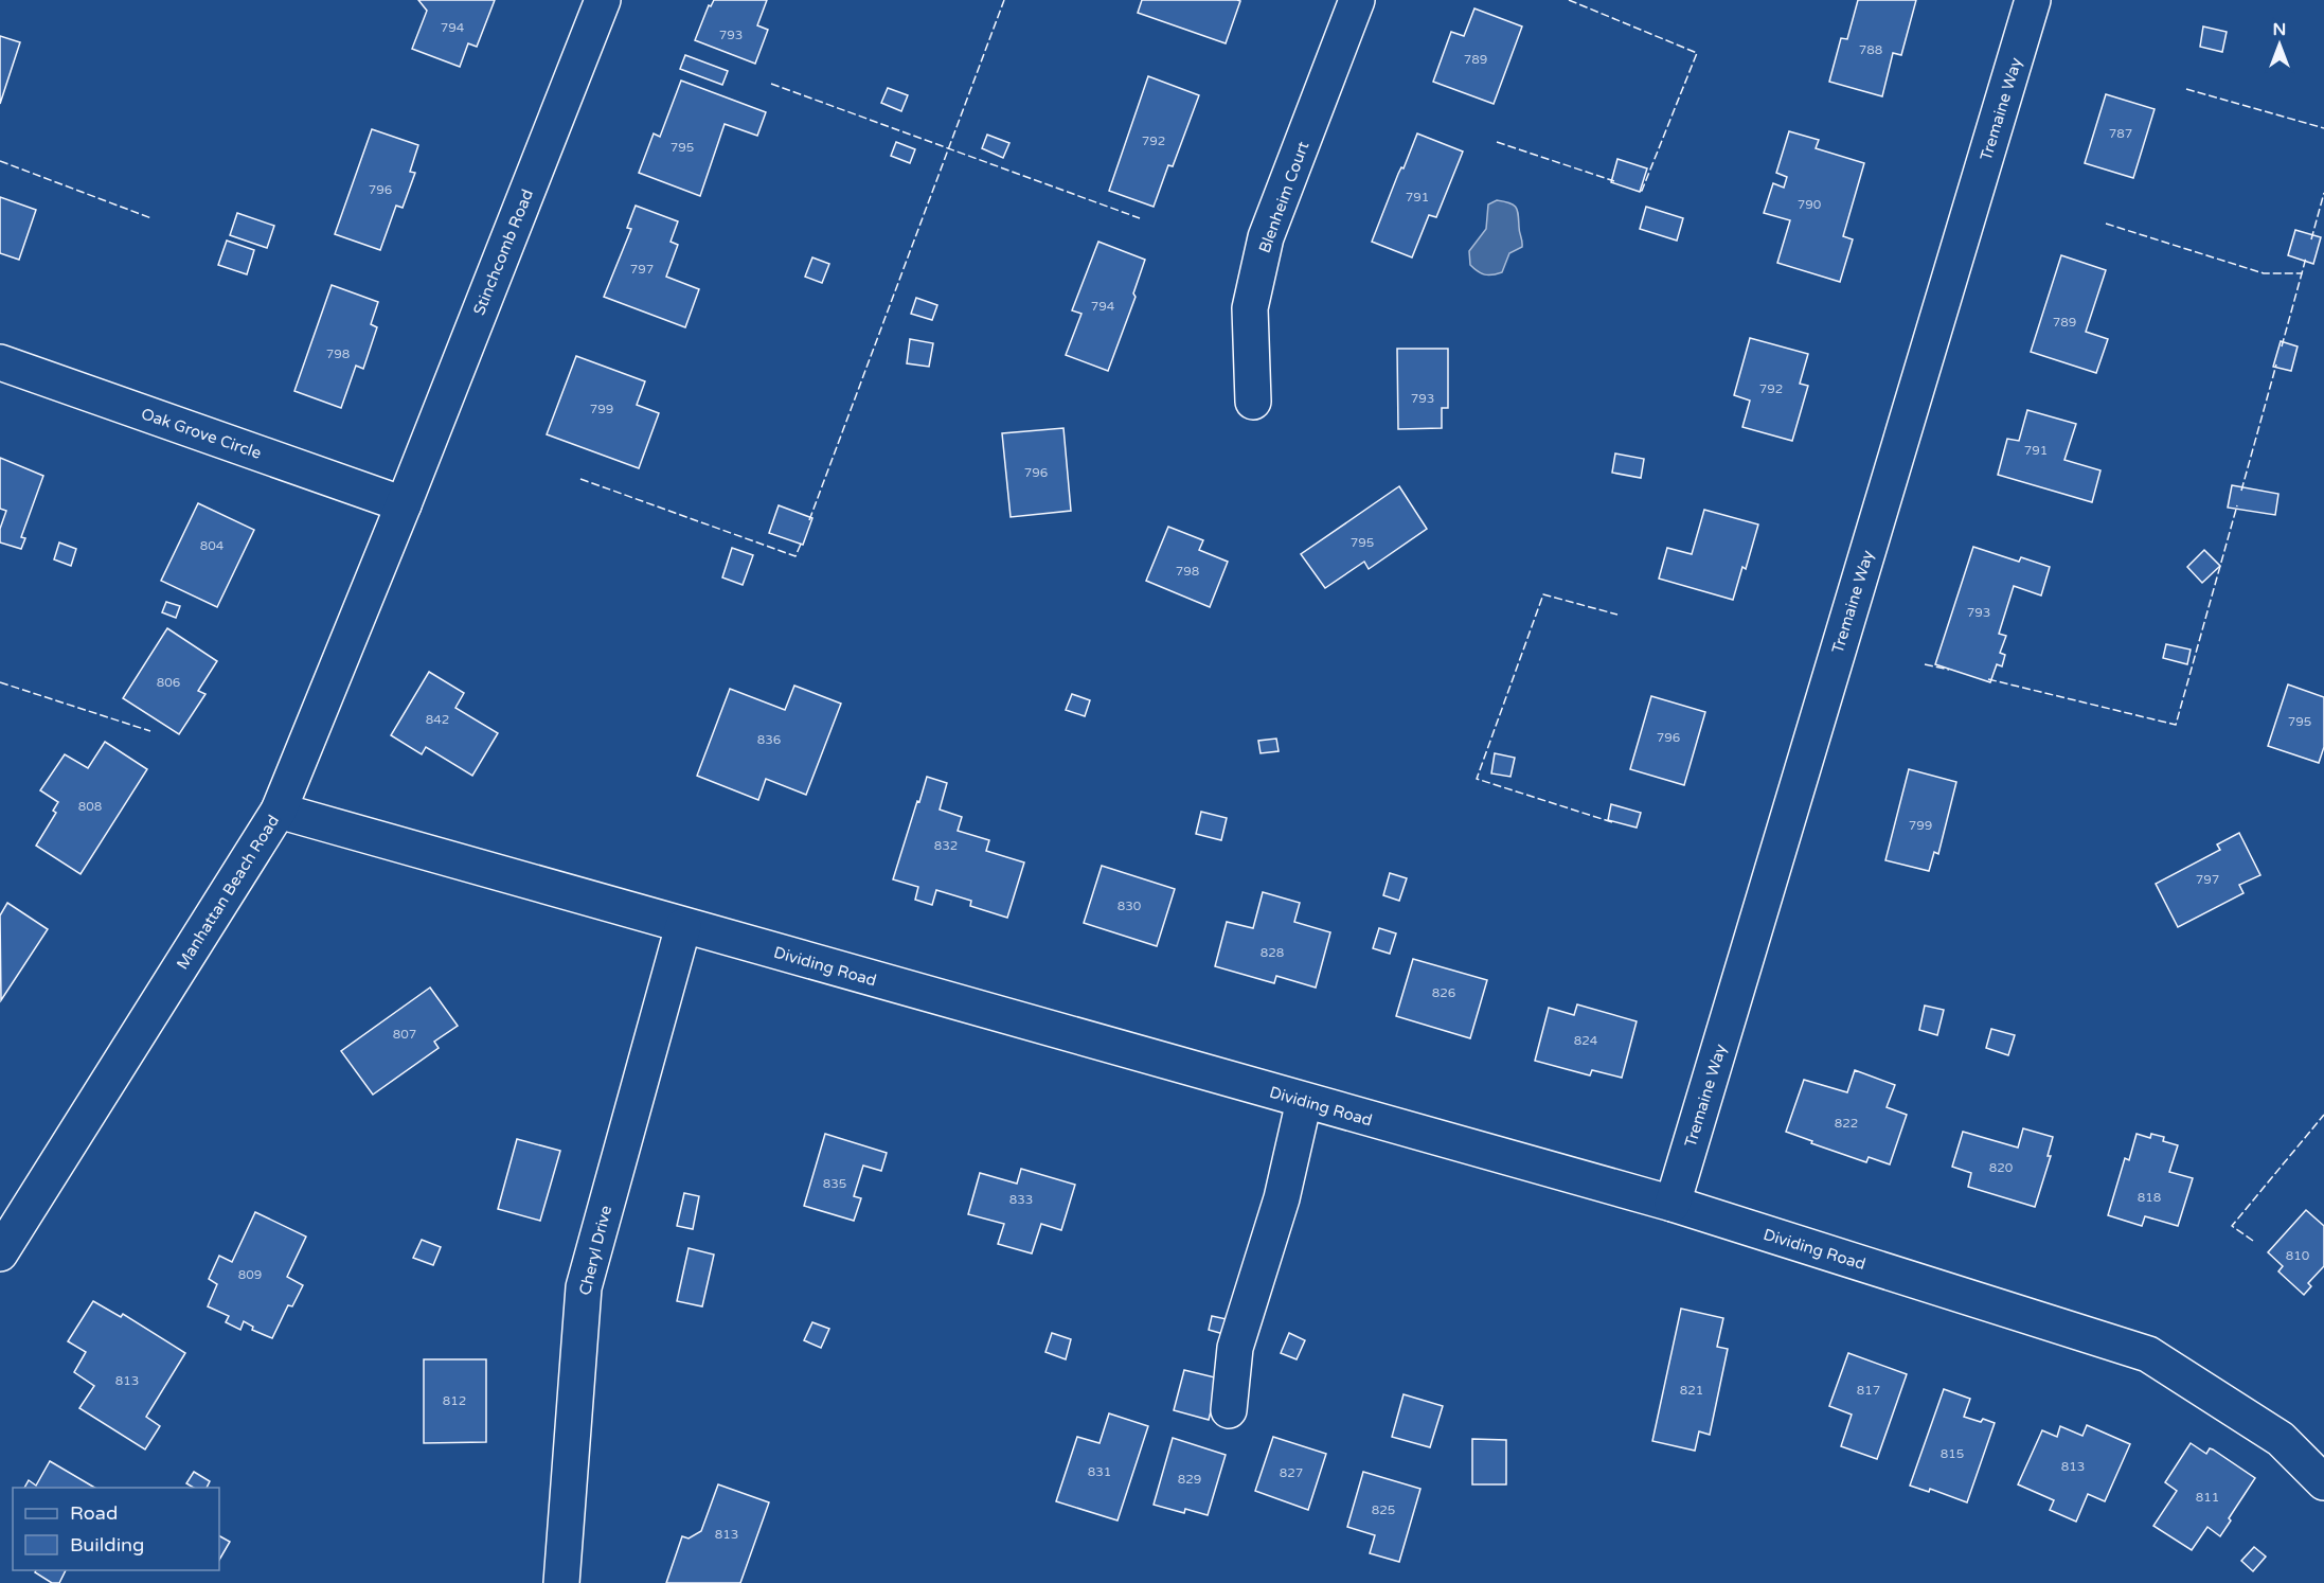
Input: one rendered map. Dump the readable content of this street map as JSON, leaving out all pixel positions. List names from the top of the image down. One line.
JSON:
{"streets":{"street":["Tremaine Way","Blenheim Court","Stinchcomb Road","Oak Grove Circle","Manhattan Beach Road","Dividing Road","Cheryl Drive"]},"crossings":[["Tremaine Way","Dividing Road"],["Stinchcomb Road","Oak Grove Circle"],["Stinchcomb Road","Manhattan Beach Road"],["Oak Grove Circle","Manhattan Beach Road"],["Manhattan Beach Road","Dividing Road"],["Dividing Road","Cheryl Drive"]],"house_numbers":["794","793","788","789","787","792","795","796","791","790","797","794","789","798","792","793","799","791","796","795","804","798","793","806","842","795","796","836","808","799","832","797","830","828","826","807","824","822","820","835","818","833","810","809","813","821","817","812","815","813","831","827","829","811","825","813"],"legend":["Road","Building"],"north":"top"}
